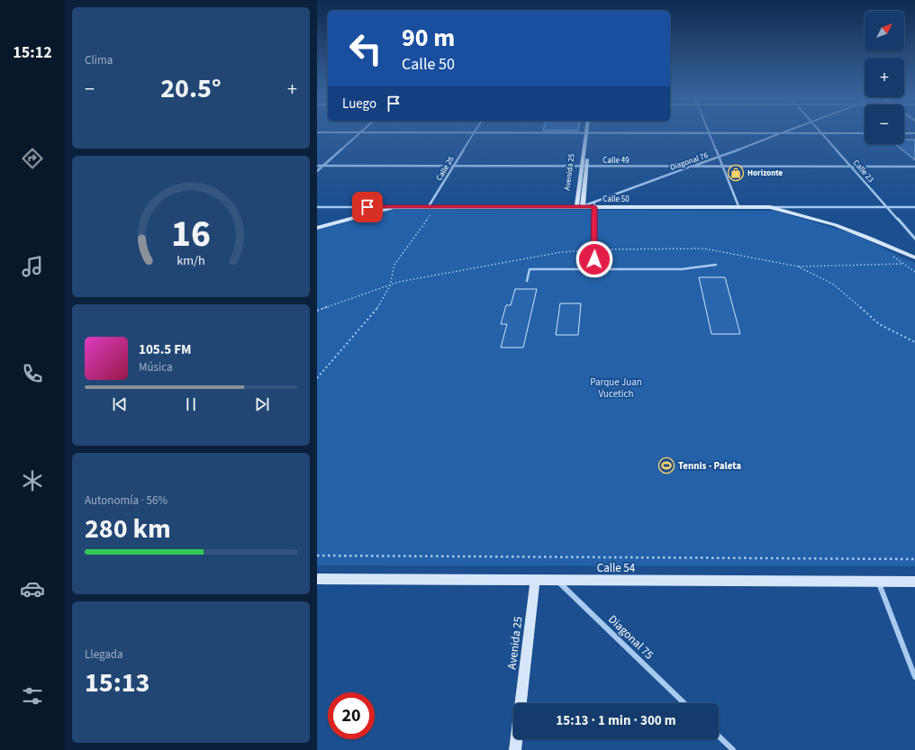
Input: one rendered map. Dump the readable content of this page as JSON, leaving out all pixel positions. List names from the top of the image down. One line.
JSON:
{"streets":{"main road":["Avenida 25","Calle 50","Calle 54"],"street":["Calle 49","Diagonal 76","Calle 26","Calle 23","Diagonal 75"]},"crossings":[["Calle 49","Diagonal 76"],["Calle 49","Calle 26"],["Calle 49","Calle 23"],["Calle 49","Avenida 25"],["Diagonal 76","Calle 50"],["Calle 26","Calle 50"],["Calle 23","Calle 50"],["Avenida 25","Calle 50"],["Avenida 25","Calle 54"],["Calle 54","Diagonal 75"]],"parks":["Parque Juan Vucetich"],"places":{"shop":["Horizonte"],"sports":["Tennis - Paleta"]},"north":"top right","page":{"tabs":"15:12","tile":["Clima",["Autonomía · 56%","280 km"],["Llegada","15:13"]],"map_buttons":["+","−"],"turn":["90 m","Calle 50"],"heat":["−","20.5°","+"],"then":"Luego","song":["105.5 FM","Música"],"limit":"20","trip":"15:13 · 1 min · 300 m","gauge":["16","km/h"]}}
